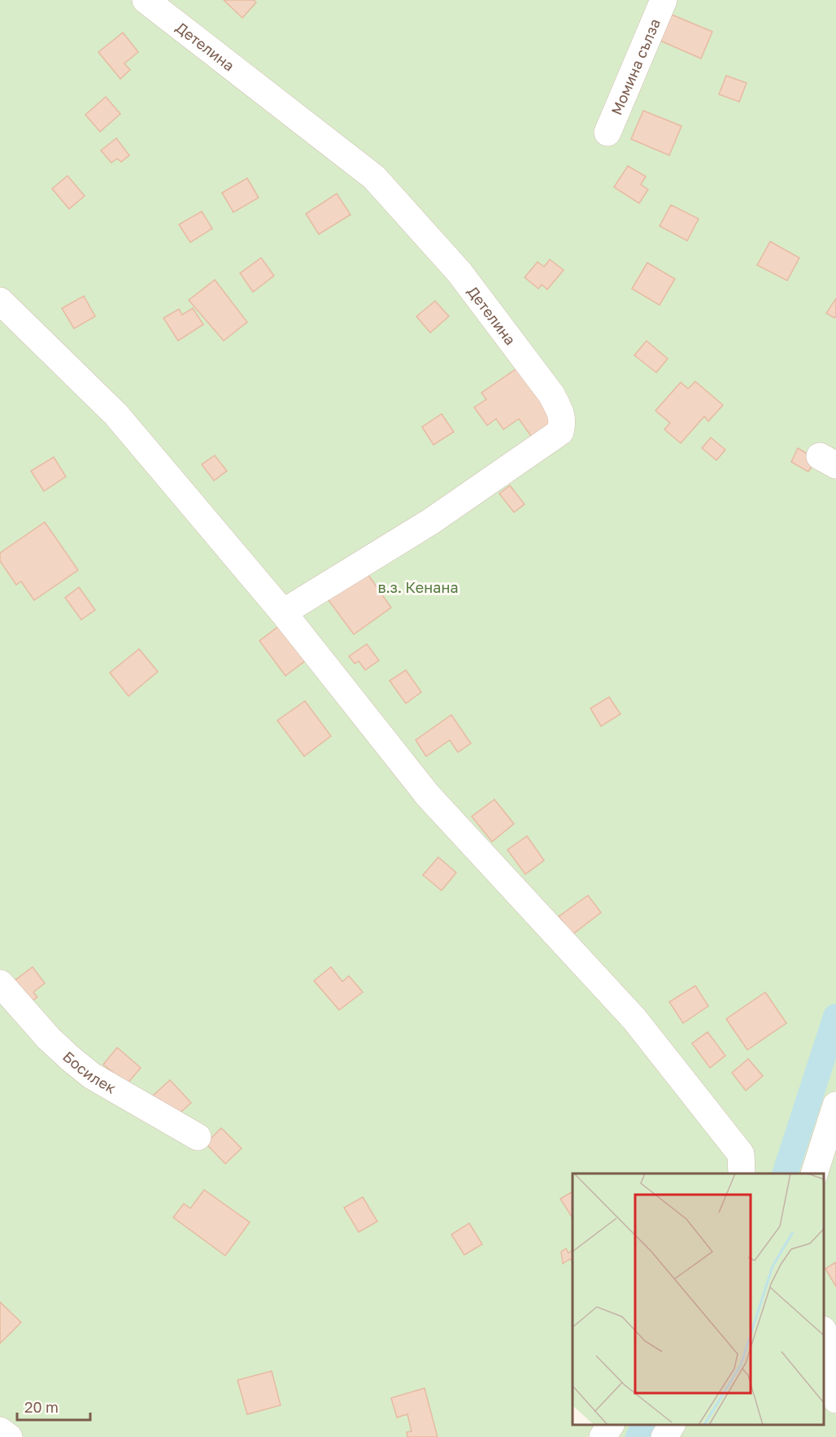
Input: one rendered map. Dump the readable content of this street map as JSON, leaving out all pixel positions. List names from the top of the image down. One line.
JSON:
{"streets":{"street":["Детелина","Момина сълза","Босилек"]},"parks":["в.з. Кенана"],"scale_bar":"20 m"}
